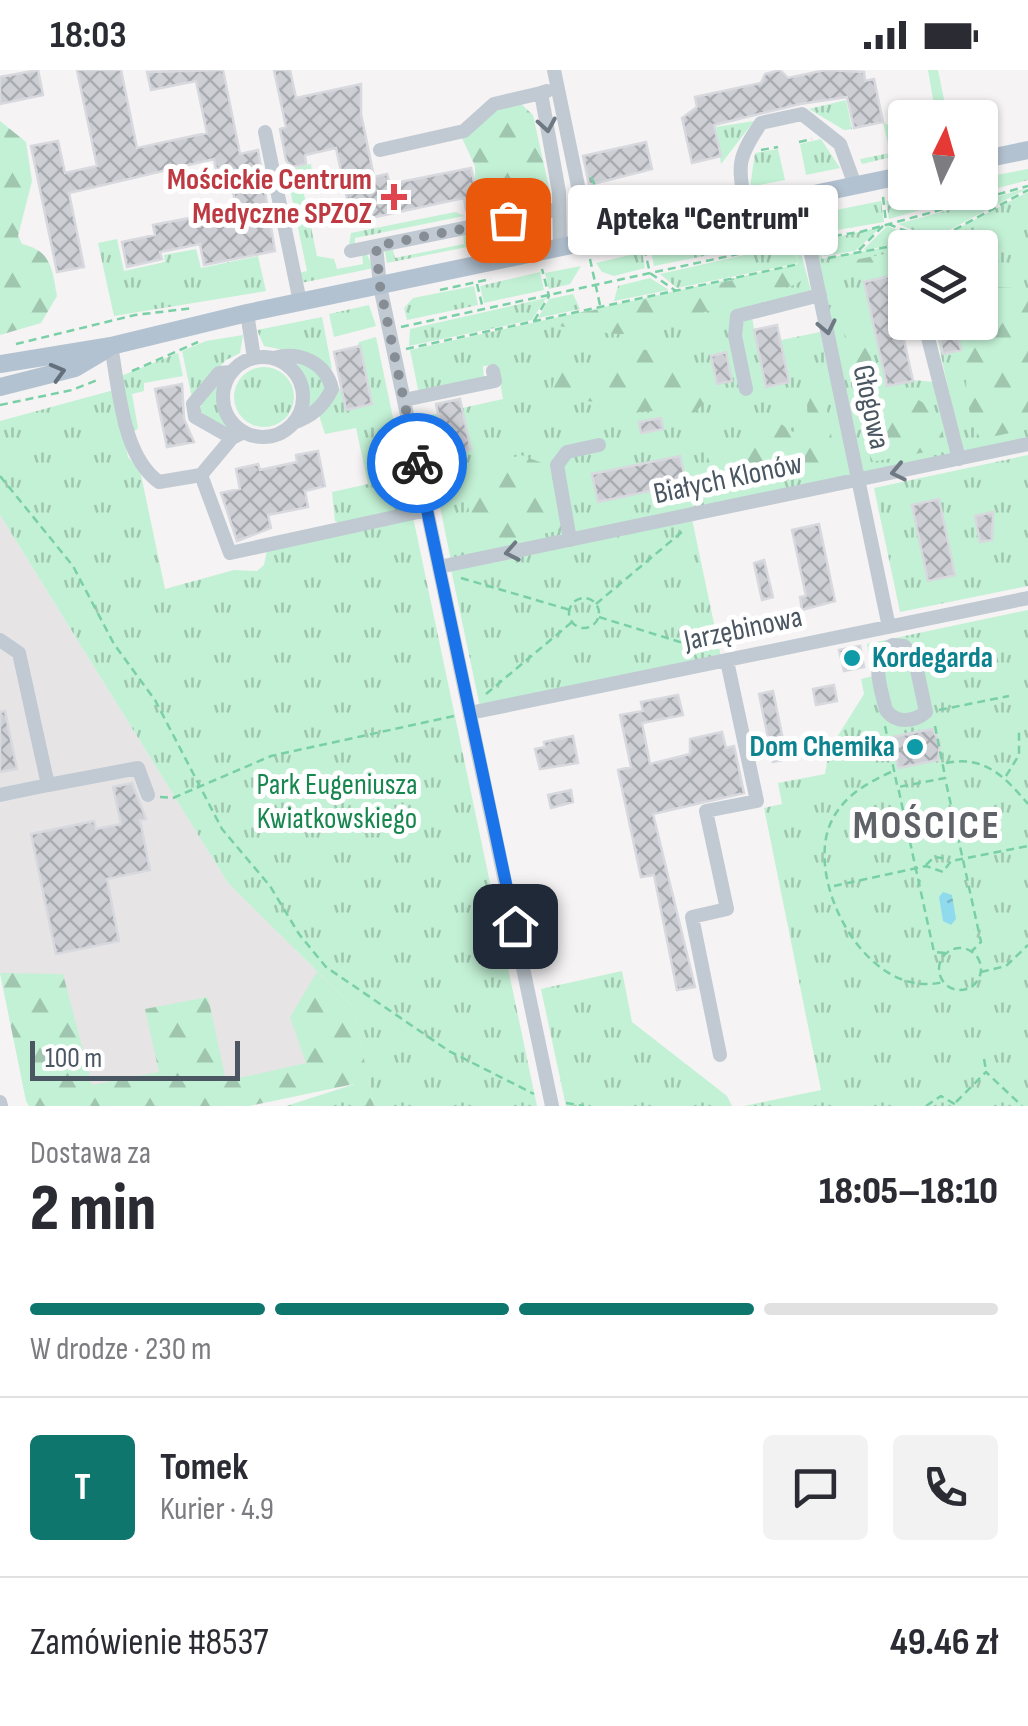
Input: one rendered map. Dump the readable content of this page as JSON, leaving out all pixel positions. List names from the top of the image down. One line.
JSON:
{"streets":{"street":["Głogowa","Białych Klonów","Jarzębinowa"]},"crossings":[["Głogowa","Białych Klonów"],["Głogowa","Jarzębinowa"]],"one_way":["Białych Klonów"],"districts":["MOŚCICE"],"parks":["Park Eugeniusza Kwiatkowskiego"],"places":{"health":["Mościckie Centrum Medyczne SPZOZ"],"other":["Apteka \"Centrum\"","Kordegarda","Dom Chemika"]},"scale_bar":"100 m","north":"top","page":{"status":"18:03","bubble":"Apteka \"Centrum\"","scale":"100 m","heading":["2 min","Dostawa za","18:05–18:10"],"panel":["Tomek","Kurier · 4.9","Zamówienie #8537","49.46 zł"],"bar":"W drodze · 230 m","round":"T"}}
